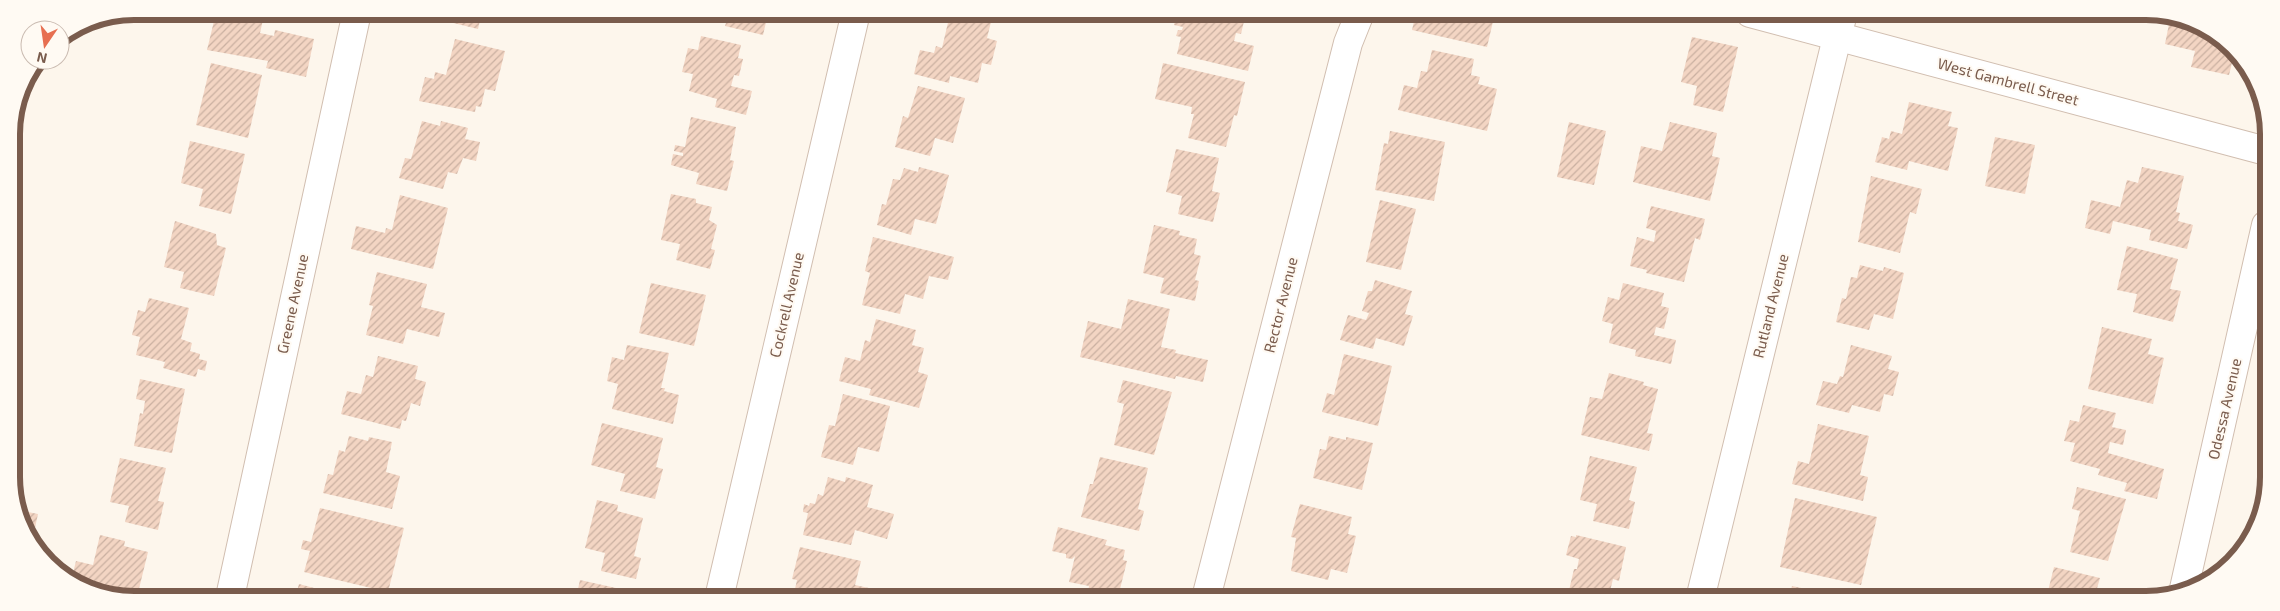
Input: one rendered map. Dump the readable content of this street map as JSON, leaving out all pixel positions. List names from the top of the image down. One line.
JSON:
{"streets":{"street":["West Gambrell Street","Greene Avenue","Cockrell Avenue","Rector Avenue","Rutland Avenue","Odessa Avenue"]},"crossings":[["West Gambrell Street","Rutland Avenue"]],"north":"bottom"}
